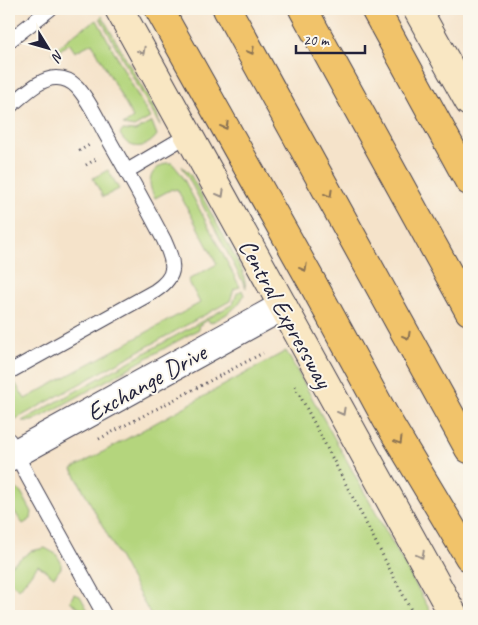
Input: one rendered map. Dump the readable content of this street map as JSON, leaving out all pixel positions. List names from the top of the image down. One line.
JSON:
{"streets":{"main road":["Central Expressway"],"street":["Exchange Drive"]},"crossings":[["Central Expressway","Exchange Drive"]],"one_way":["Central Expressway"],"scale_bar":"20 m","north":"bottom right"}
